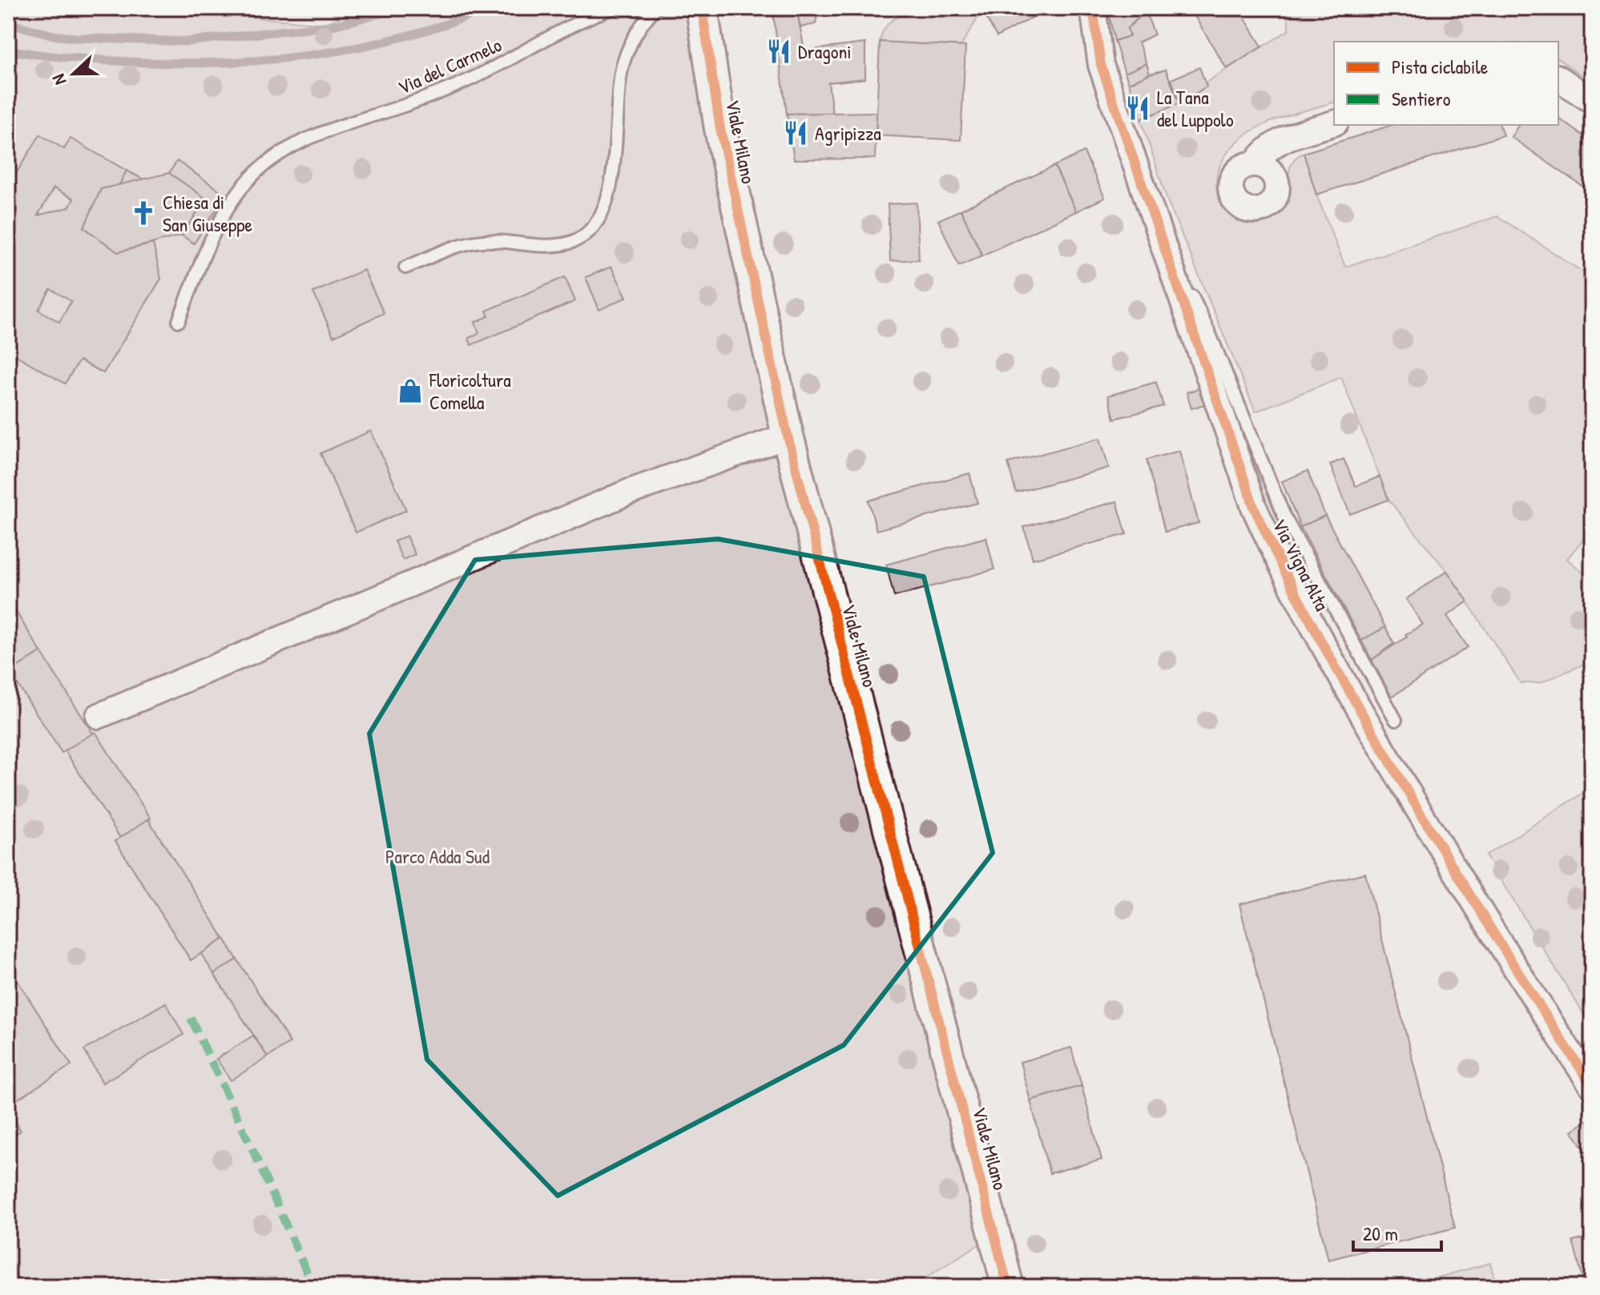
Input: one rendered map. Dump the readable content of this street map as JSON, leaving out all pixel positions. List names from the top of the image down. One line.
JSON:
{"streets":{"street":["Viale Milano","Via Vigna Alta"],"lane":["Via del Carmelo"]},"parks":["Parco Adda Sud"],"places":{"restaurant":["Dragoni","La Tana del Luppolo","Agripizza"],"church":["Chiesa di San Giuseppe"],"shop":["Floricoltura Comella"]},"legend":["Pista ciclabile","Sentiero"],"scale_bar":"20 m","north":"left"}
